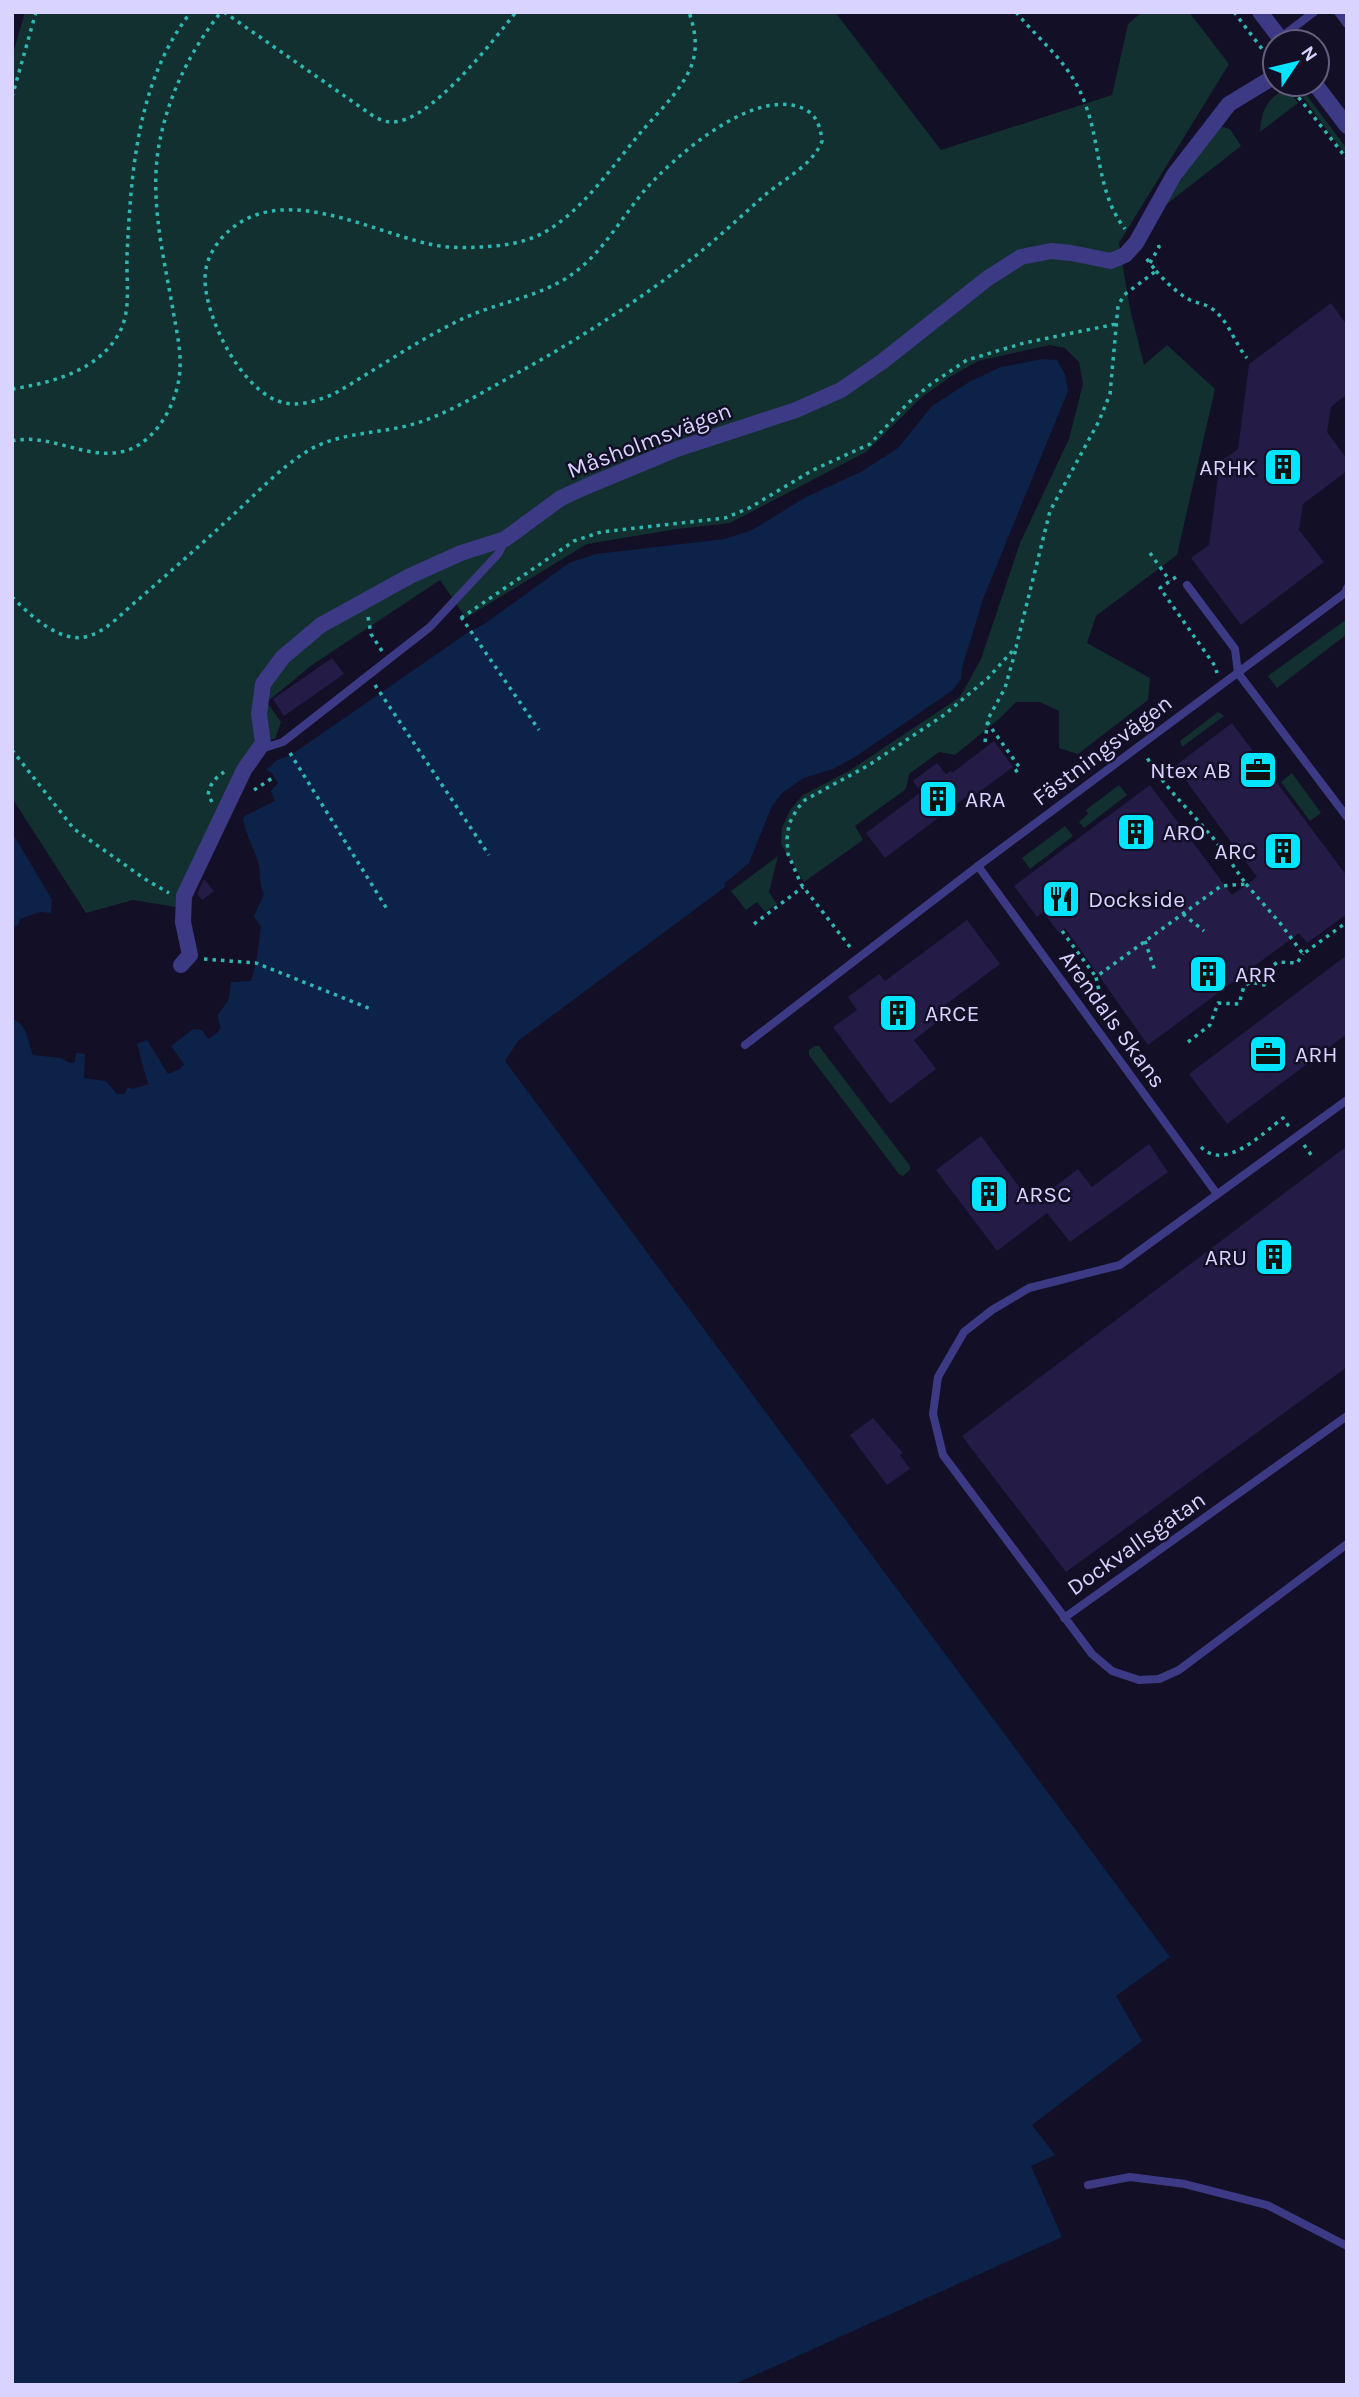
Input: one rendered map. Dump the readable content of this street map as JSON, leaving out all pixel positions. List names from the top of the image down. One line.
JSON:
{"streets":{"street":["Måsholmsvägen"],"lane":["Fästningsvägen","Arendals Skans","Dockvallsgatan"]},"crossings":[["Fästningsvägen","Arendals Skans"]],"places":{"building":["ARHK","ARA","ARO","ARC","ARR","ARCE","ARSC","ARU"],"office":["Ntex AB","ARH"],"restaurant":["Dockside"]},"north":"top right"}
